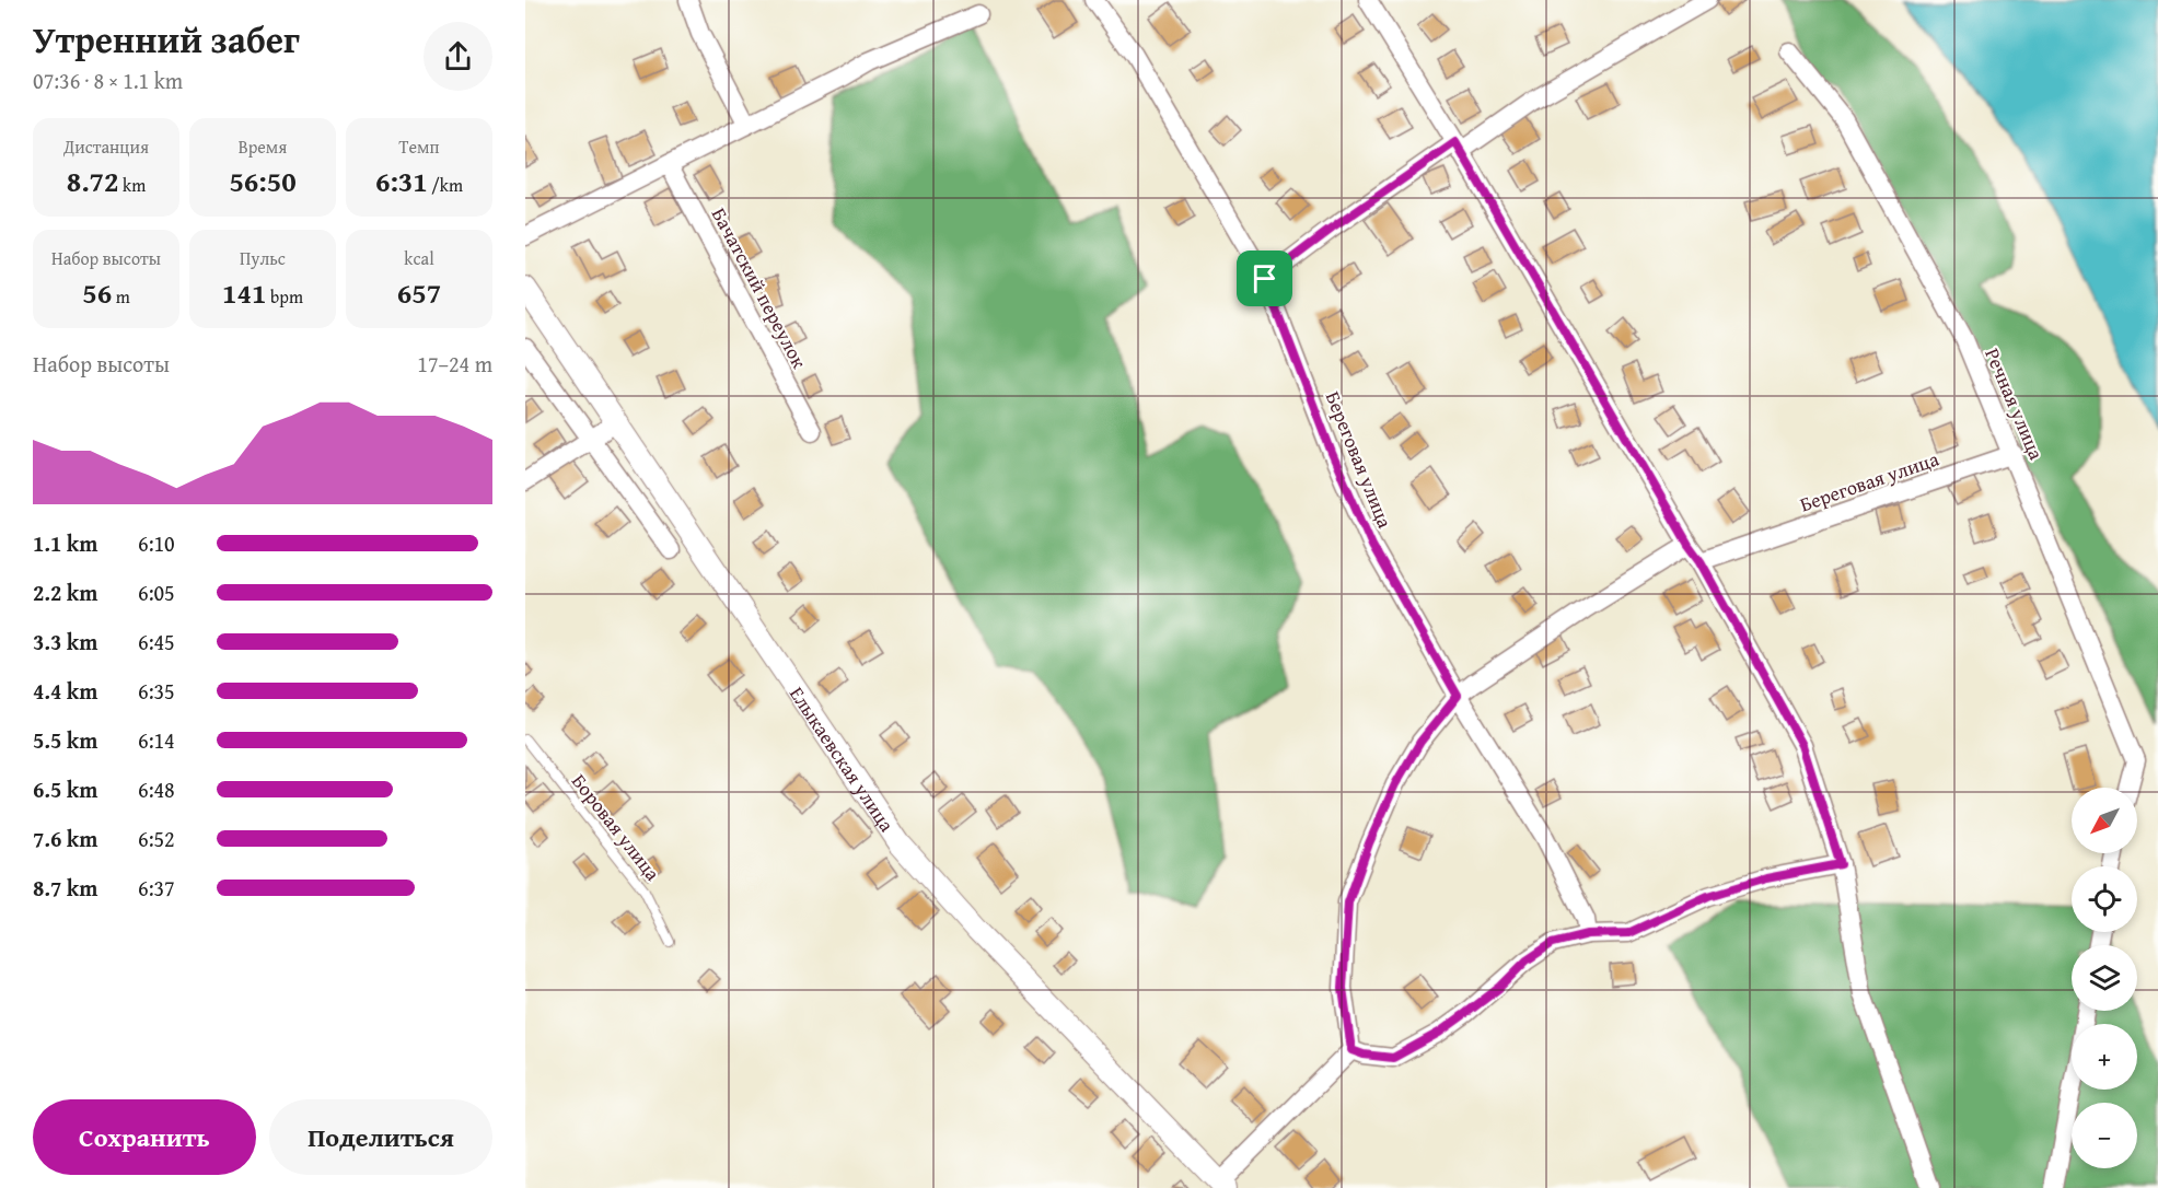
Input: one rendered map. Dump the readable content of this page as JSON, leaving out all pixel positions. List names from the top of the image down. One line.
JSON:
{"streets":{"street":["Бачатский переулок","Речная улица","Береговая улица","Елыкаевская улица"],"lane":["Боровая улица"]},"crossings":[["Речная улица","Береговая улица"]],"north":"bottom left","page":{"heading":["Утренний забег","07:36 · 8 × 1.1 km"],"stats":[["Дистанция","8.72 km"],["Время","56:50"],["Темп","6:31 /km"],["Набор высоты","56 m"],["Пульс","141 bpm"],["kcal","657"]],"chart":["Набор высоты","17–24 m"],"list":[{"name":"1.1 km","note":"6:10"},{"name":"2.2 km","note":"6:05"},{"name":"3.3 km","note":"6:45"},{"name":"4.4 km","note":"6:35"},{"name":"5.5 km","note":"6:14"},{"name":"6.5 km","note":"6:48"},{"name":"7.6 km","note":"6:52"},{"name":"8.7 km","note":"6:37"}],"map_buttons":["+","−"],"buttons":["Сохранить","Поделиться"]}}
